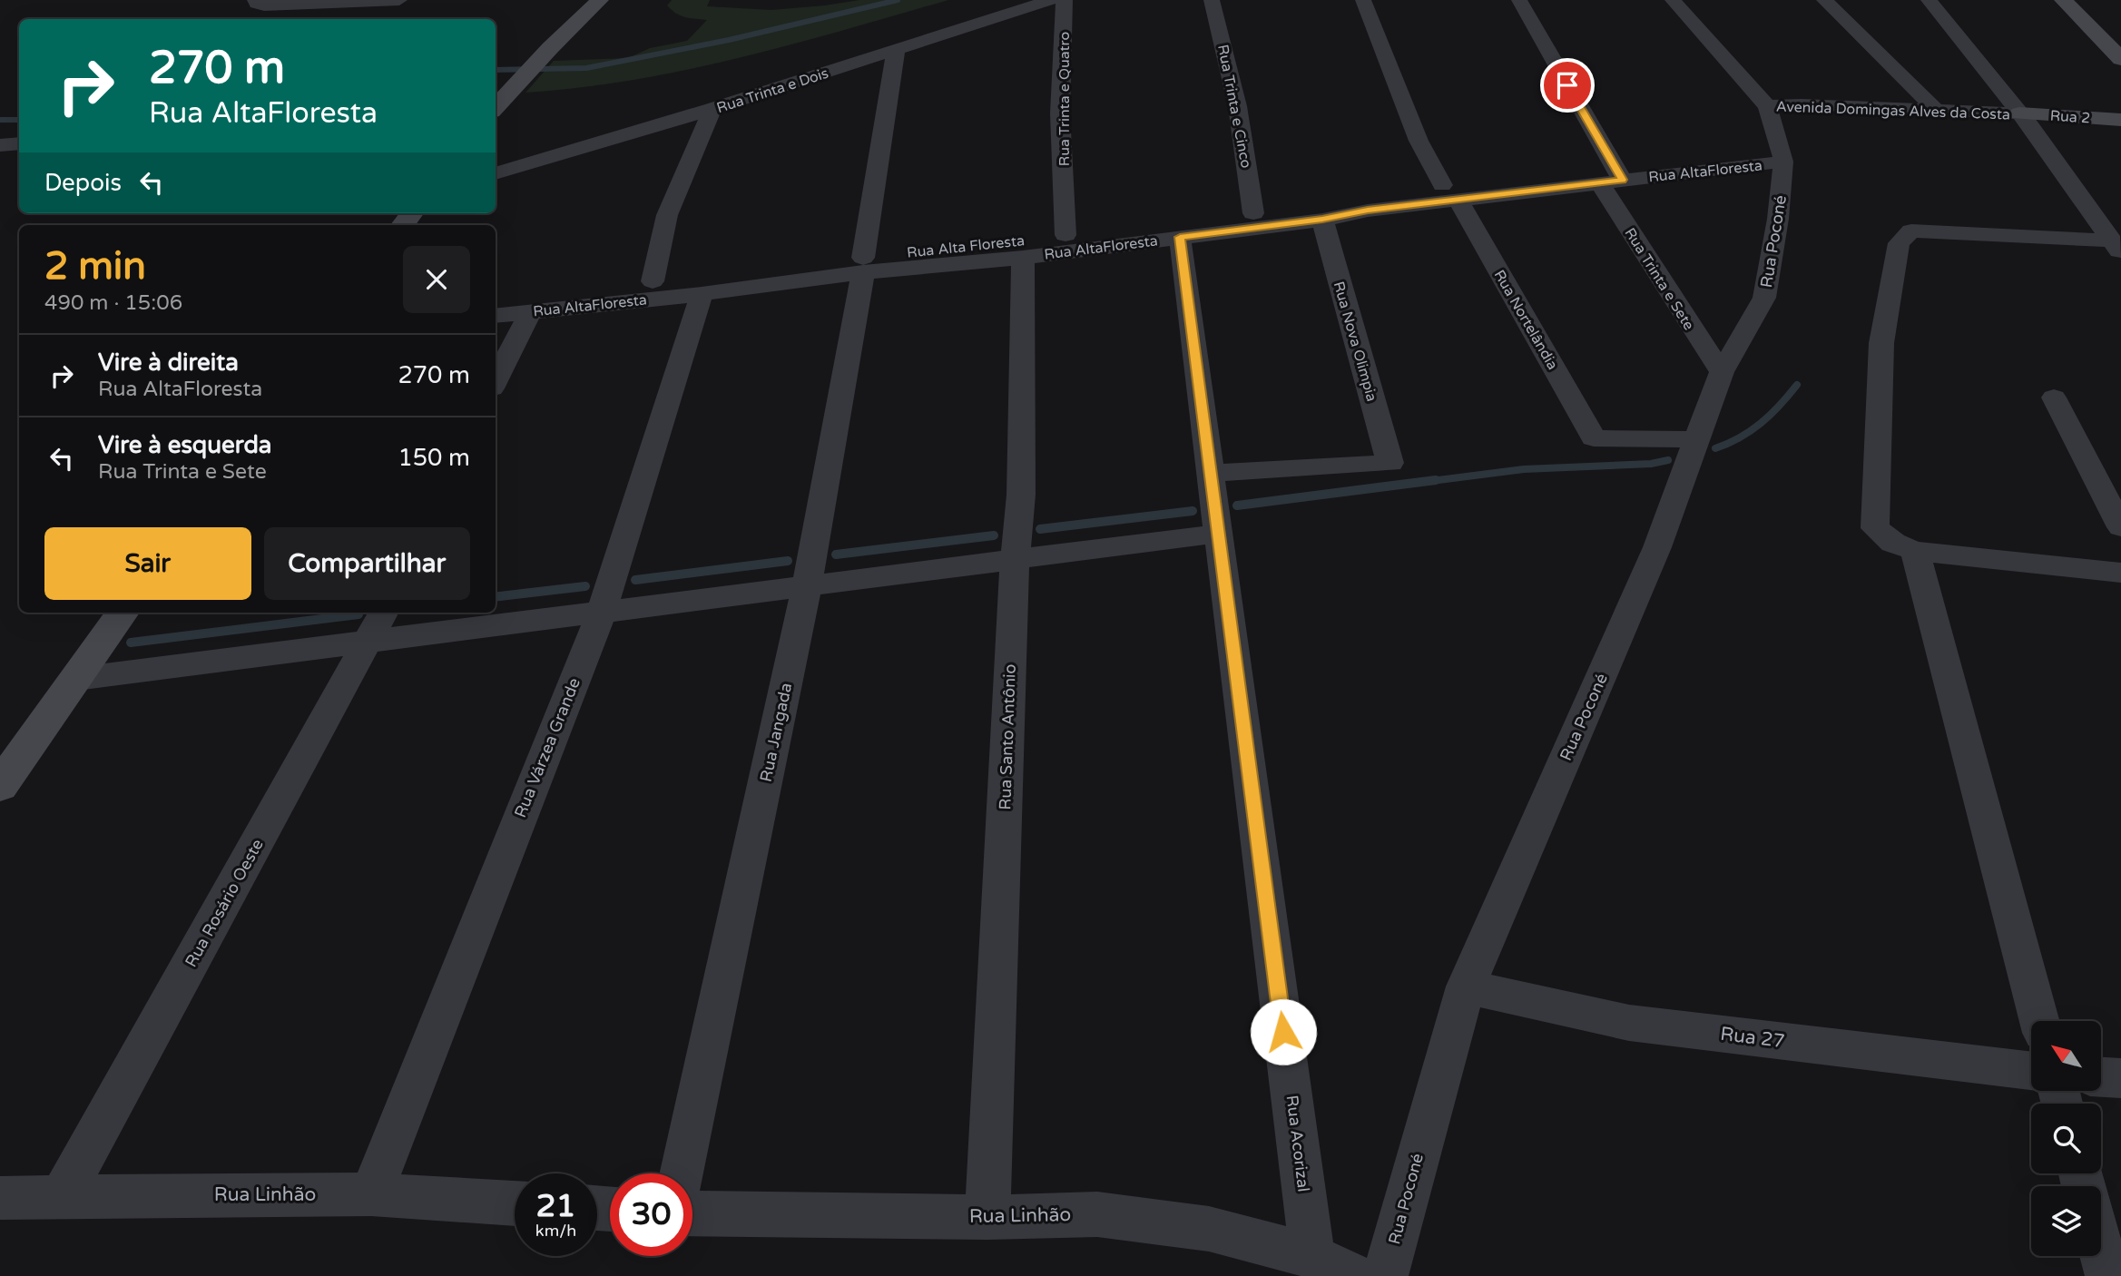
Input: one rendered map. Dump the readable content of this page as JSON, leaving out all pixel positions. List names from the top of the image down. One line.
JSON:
{"streets":{"street":["Rua Trinta e Dois","Rua Trinta e Quatro","Rua Trinta e Cinco","Avenida Domingas Alves da Costa","Rua 2","Rua AltaFloresta","Rua Poconé","Rua Alta Floresta","Rua Trinta e Sete","Rua Nortelândia","Rua Nova Olimpia","Rua Jangada","Rua Santo Antônio","Rua Várzea Grande","Rua Rosário Oeste","Rua 27","Rua Acorizal","Rua Linhão"]},"crossings":[["Rua Trinta e Dois","Rua Jangada"],["Rua Trinta e Quatro","Rua Alta Floresta"],["Rua Trinta e Cinco","Rua Alta Floresta"],["Avenida Domingas Alves da Costa","Rua 2"],["Rua AltaFloresta","Rua Poconé"],["Rua AltaFloresta","Rua Alta Floresta"],["Rua AltaFloresta","Rua Trinta e Sete"],["Rua AltaFloresta","Rua Nortelândia"],["Rua AltaFloresta","Rua Nova Olimpia"],["Rua AltaFloresta","Rua Jangada"],["Rua AltaFloresta","Rua Santo Antônio"],["Rua AltaFloresta","Rua Várzea Grande"],["Rua AltaFloresta","Rua Acorizal"],["Rua Poconé","Rua Trinta e Sete"],["Rua Poconé","Rua Nortelândia"],["Rua Poconé","Rua 27"],["Rua Alta Floresta","Rua Jangada"],["Rua Nova Olimpia","Rua Acorizal"],["Rua Santo Antônio","Rua Linhão"],["Rua Várzea Grande","Rua Linhão"],["Rua Rosário Oeste","Rua Linhão"],["Rua Acorizal","Rua Linhão"]],"north":"top left","page":{"turn":["270 m","Rua AltaFloresta"],"then":"Depois","heading":["2 min","490 m · 15:06"],"list":[{"name":"Vire à direita","note":"Rua AltaFloresta","value":"270 m"},{"name":"Vire à esquerda","note":"Rua Trinta e Sete","value":"150 m"}],"buttons":["Sair","Compartilhar"],"speed":"21 km/h","limit":"30"}}
